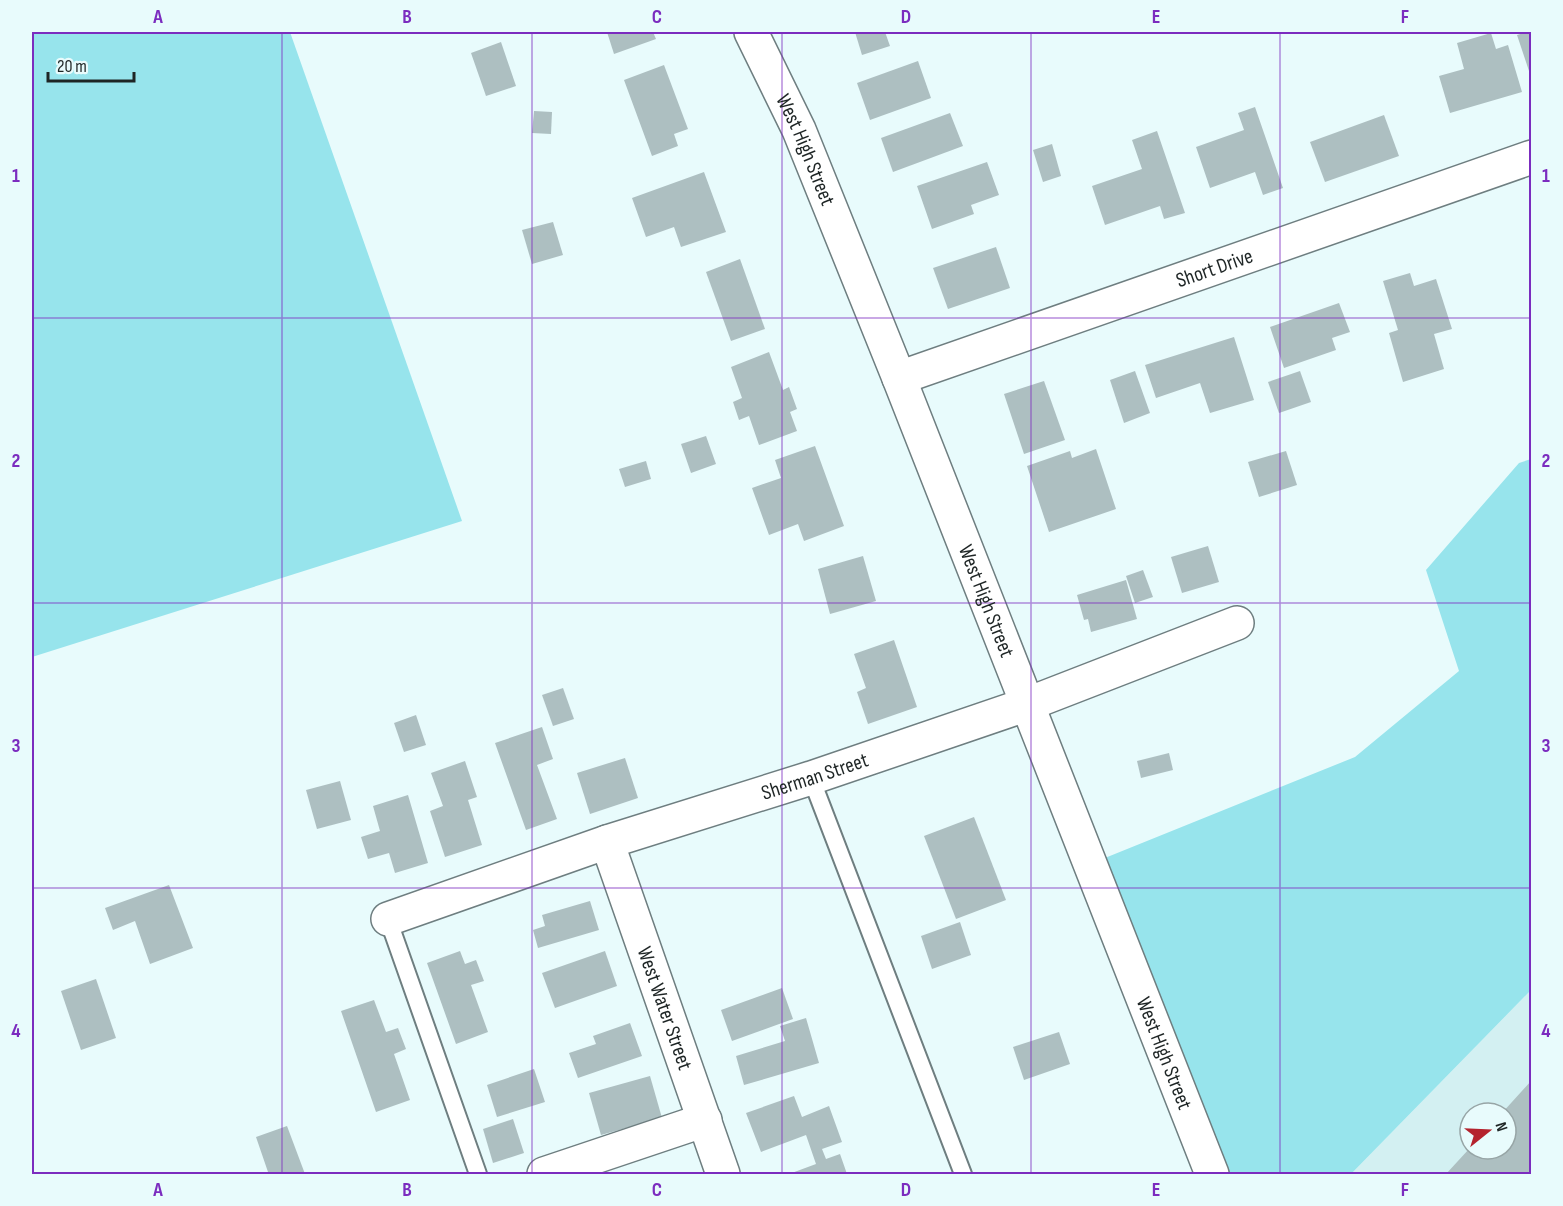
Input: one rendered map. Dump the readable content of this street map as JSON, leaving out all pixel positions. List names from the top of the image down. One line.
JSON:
{"streets":{"street":["West High Street","Short Drive","Sherman Street","West Water Street"]},"crossings":[["West High Street","Short Drive"],["West High Street","Sherman Street"],["Sherman Street","West Water Street"]],"scale_bar":"20 m","north":"right","grid":{"columns":["A","B","C","D","E","F"],"rows":["1","2","3","4"]}}
